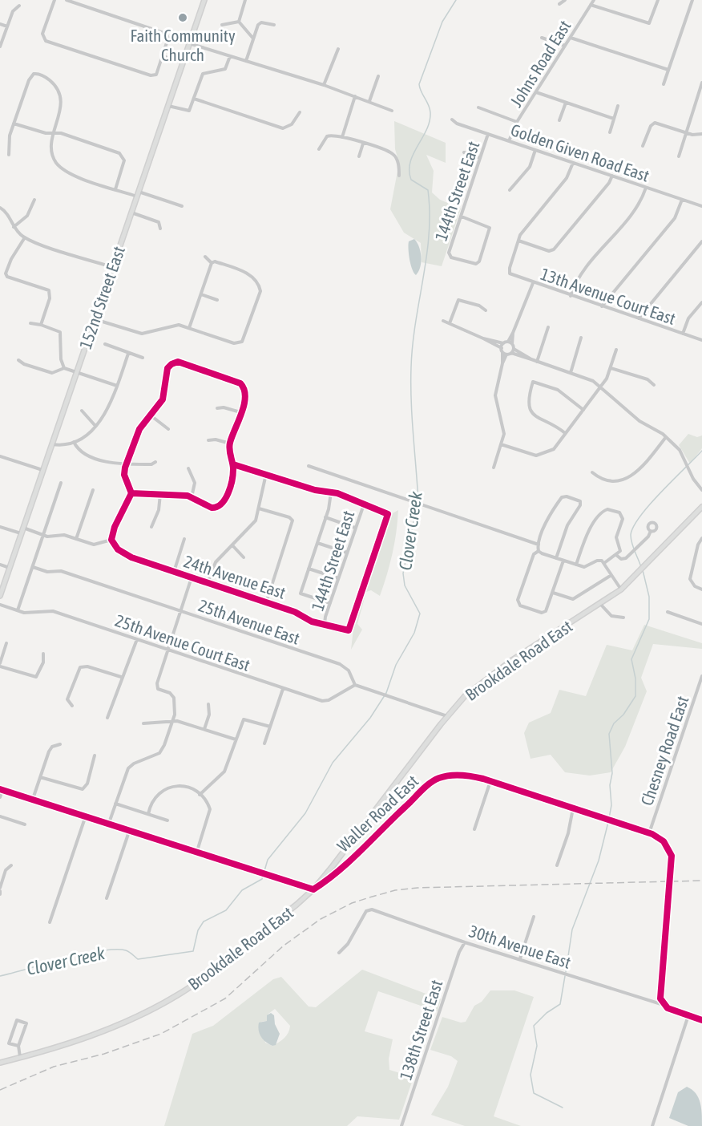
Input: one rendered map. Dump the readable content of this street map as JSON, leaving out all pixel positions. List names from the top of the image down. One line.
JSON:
{"streets":{"main road":["152nd Street East","Brookdale Road East"],"street":["Johns Road East","Golden Given Road East","144th Street East","13th Avenue Court East","24th Avenue East","25th Avenue East","25th Avenue Court East","Chesney Road East","Waller Road East","30th Avenue East","138th Street East"]},"crossings":[["Johns Road East","Golden Given Road East"],["Golden Given Road East","144th Street East"],["144th Street East","24th Avenue East"],["25th Avenue East","25th Avenue Court East"],["Brookdale Road East","Waller Road East"],["Chesney Road East","Waller Road East"],["Waller Road East","30th Avenue East"],["30th Avenue East","138th Street East"]],"water":["Clover Creek"],"places":["Faith Community Church"]}
